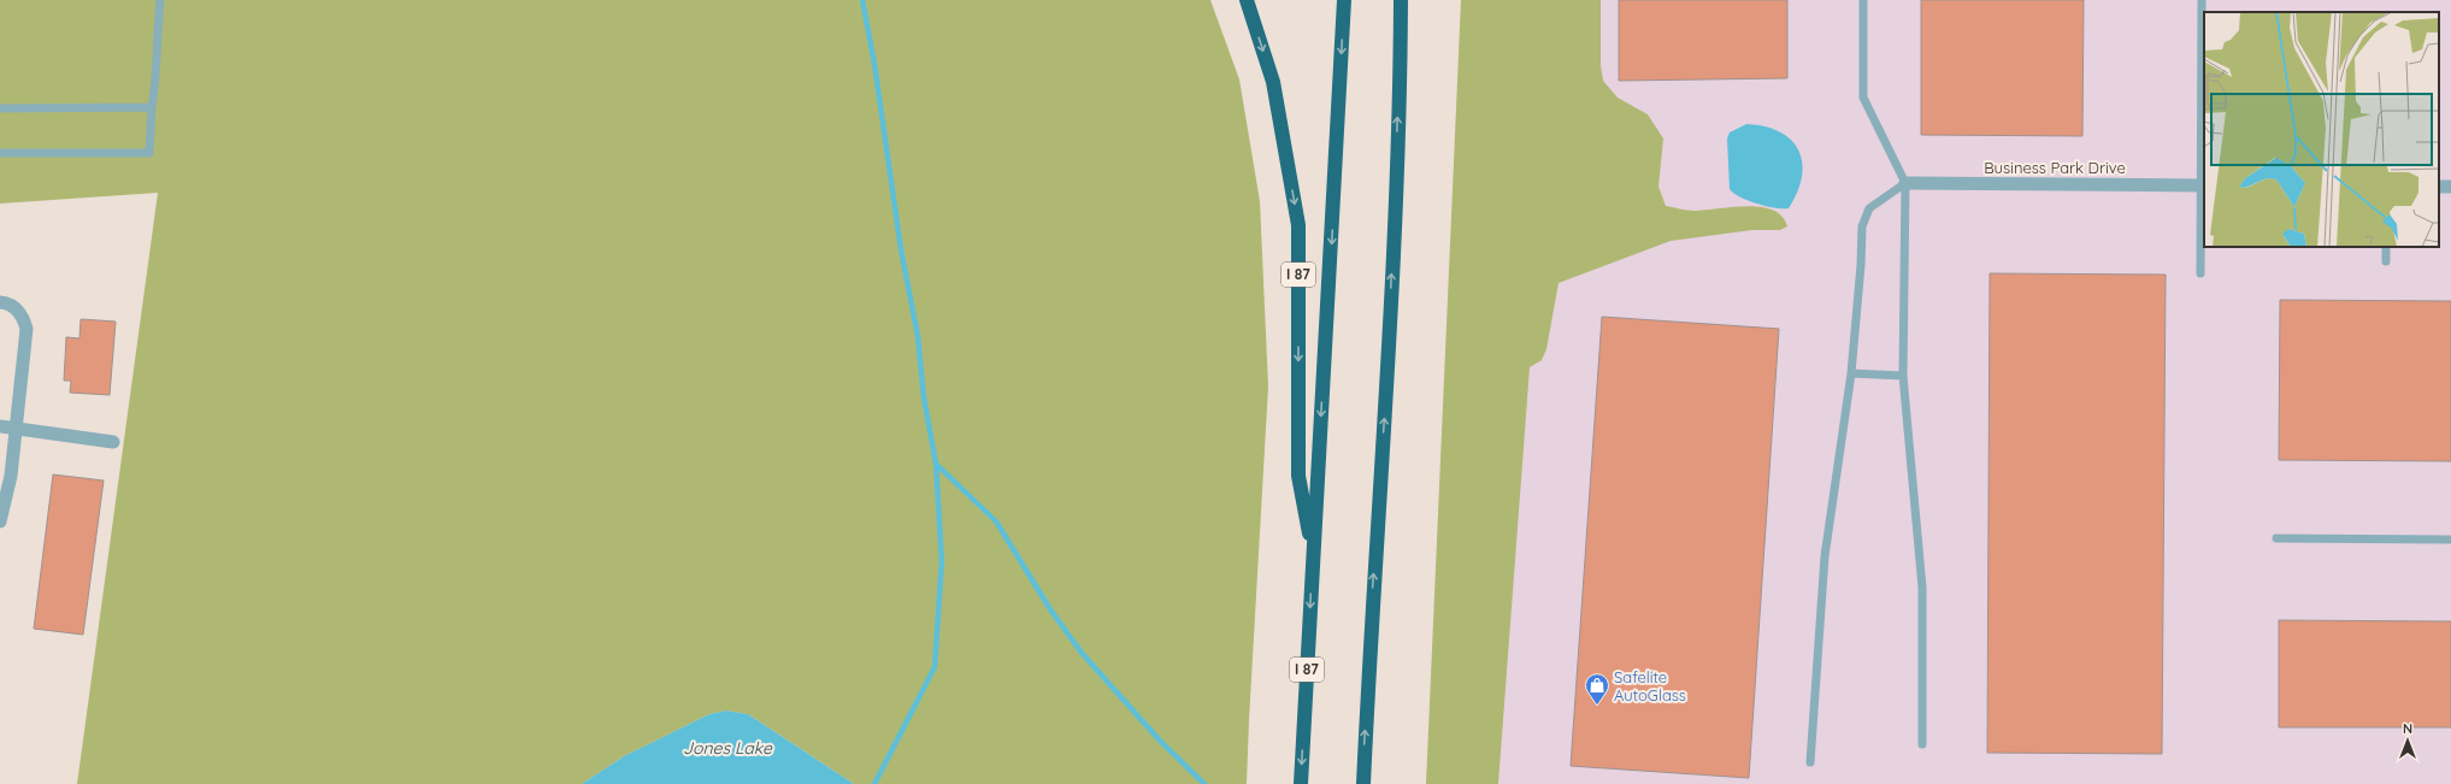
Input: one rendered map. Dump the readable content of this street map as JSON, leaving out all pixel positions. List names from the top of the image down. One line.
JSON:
{"streets":{"highway":["I 87"],"street":["Business Park Drive"]},"water":["Jones Lake"],"places":{"shop":["Safelite AutoGlass"]},"north":"top"}
